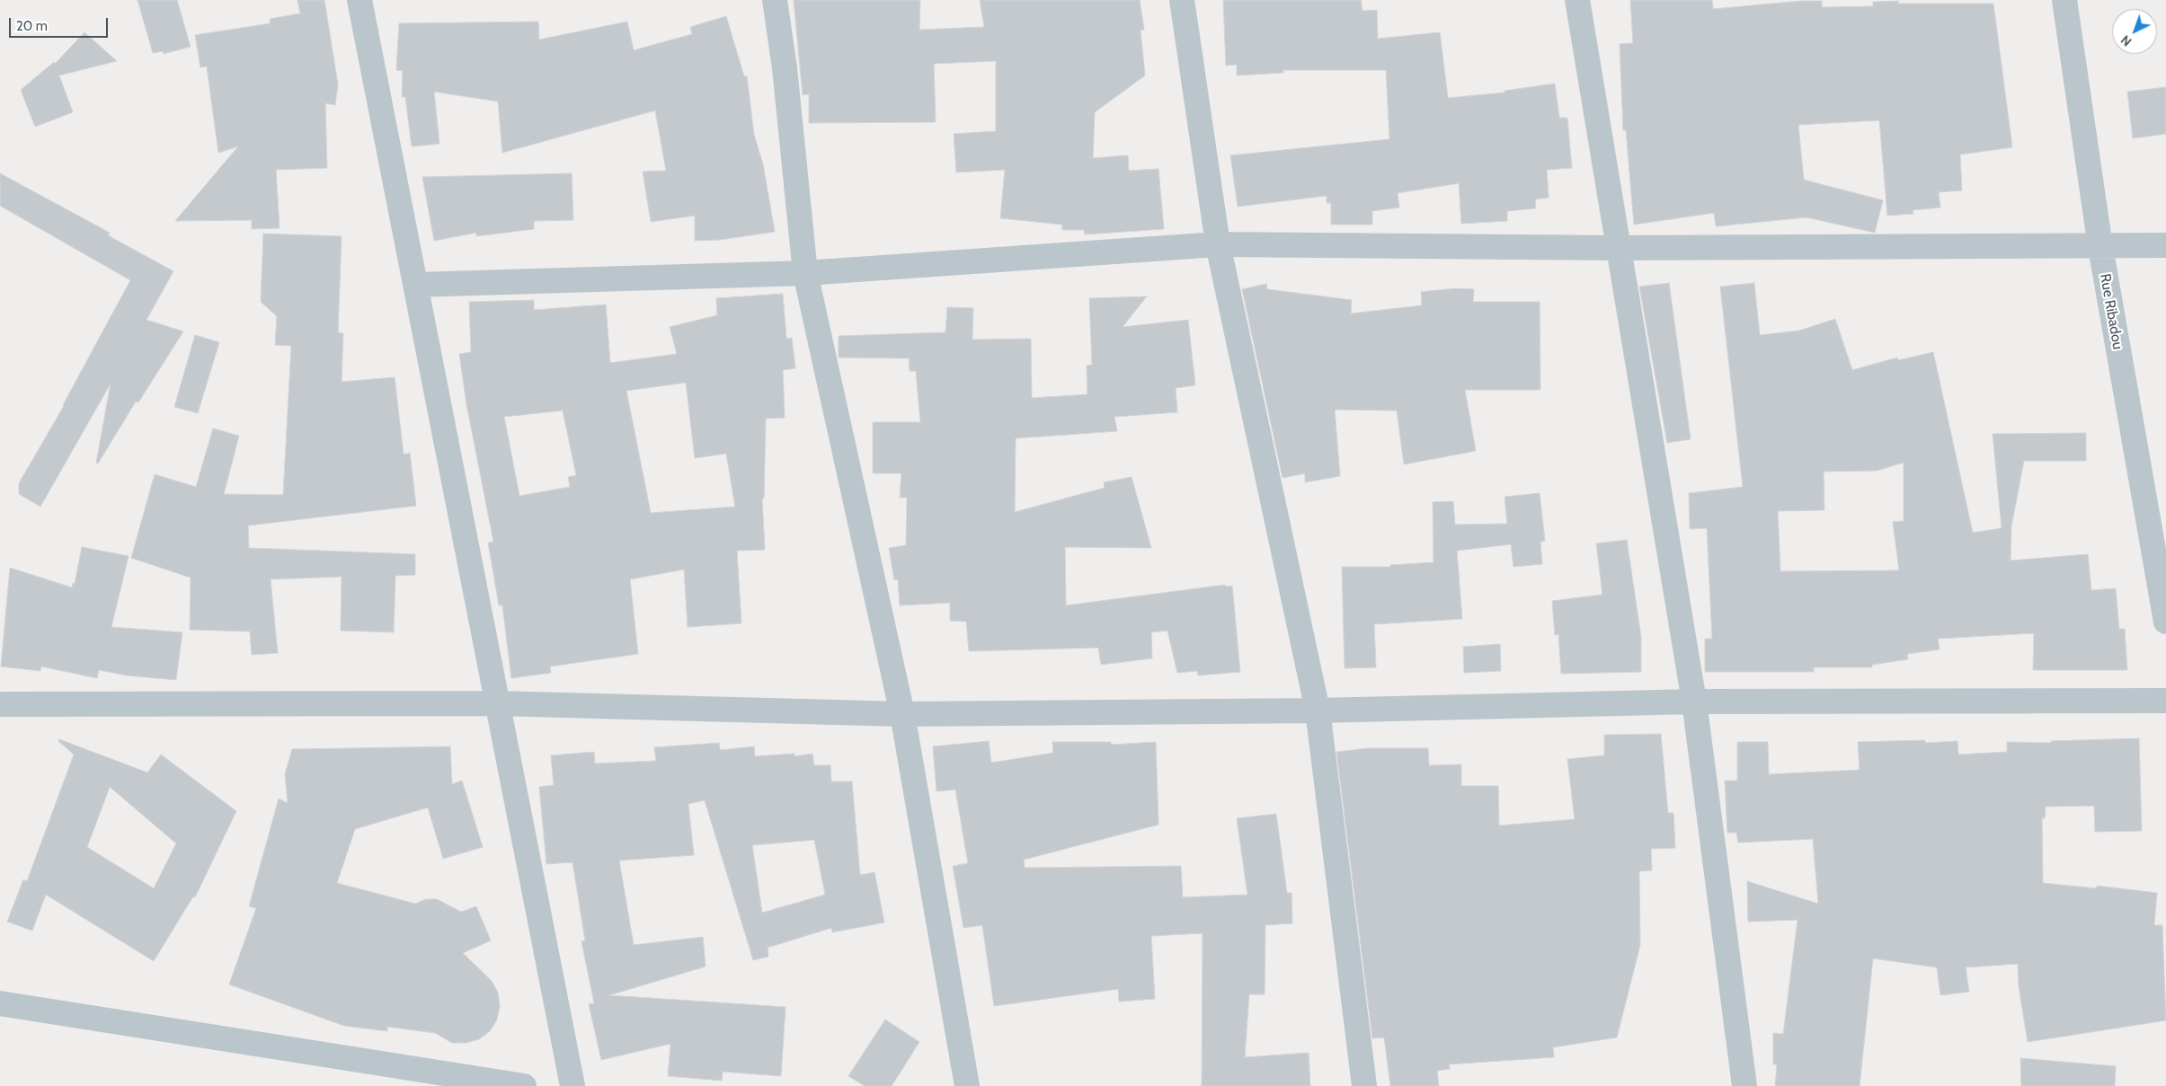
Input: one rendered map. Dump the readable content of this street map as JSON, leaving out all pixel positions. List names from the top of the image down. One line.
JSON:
{"streets":{"street":["Rue Ribadou"]},"scale_bar":"20 m","north":"bottom left"}
